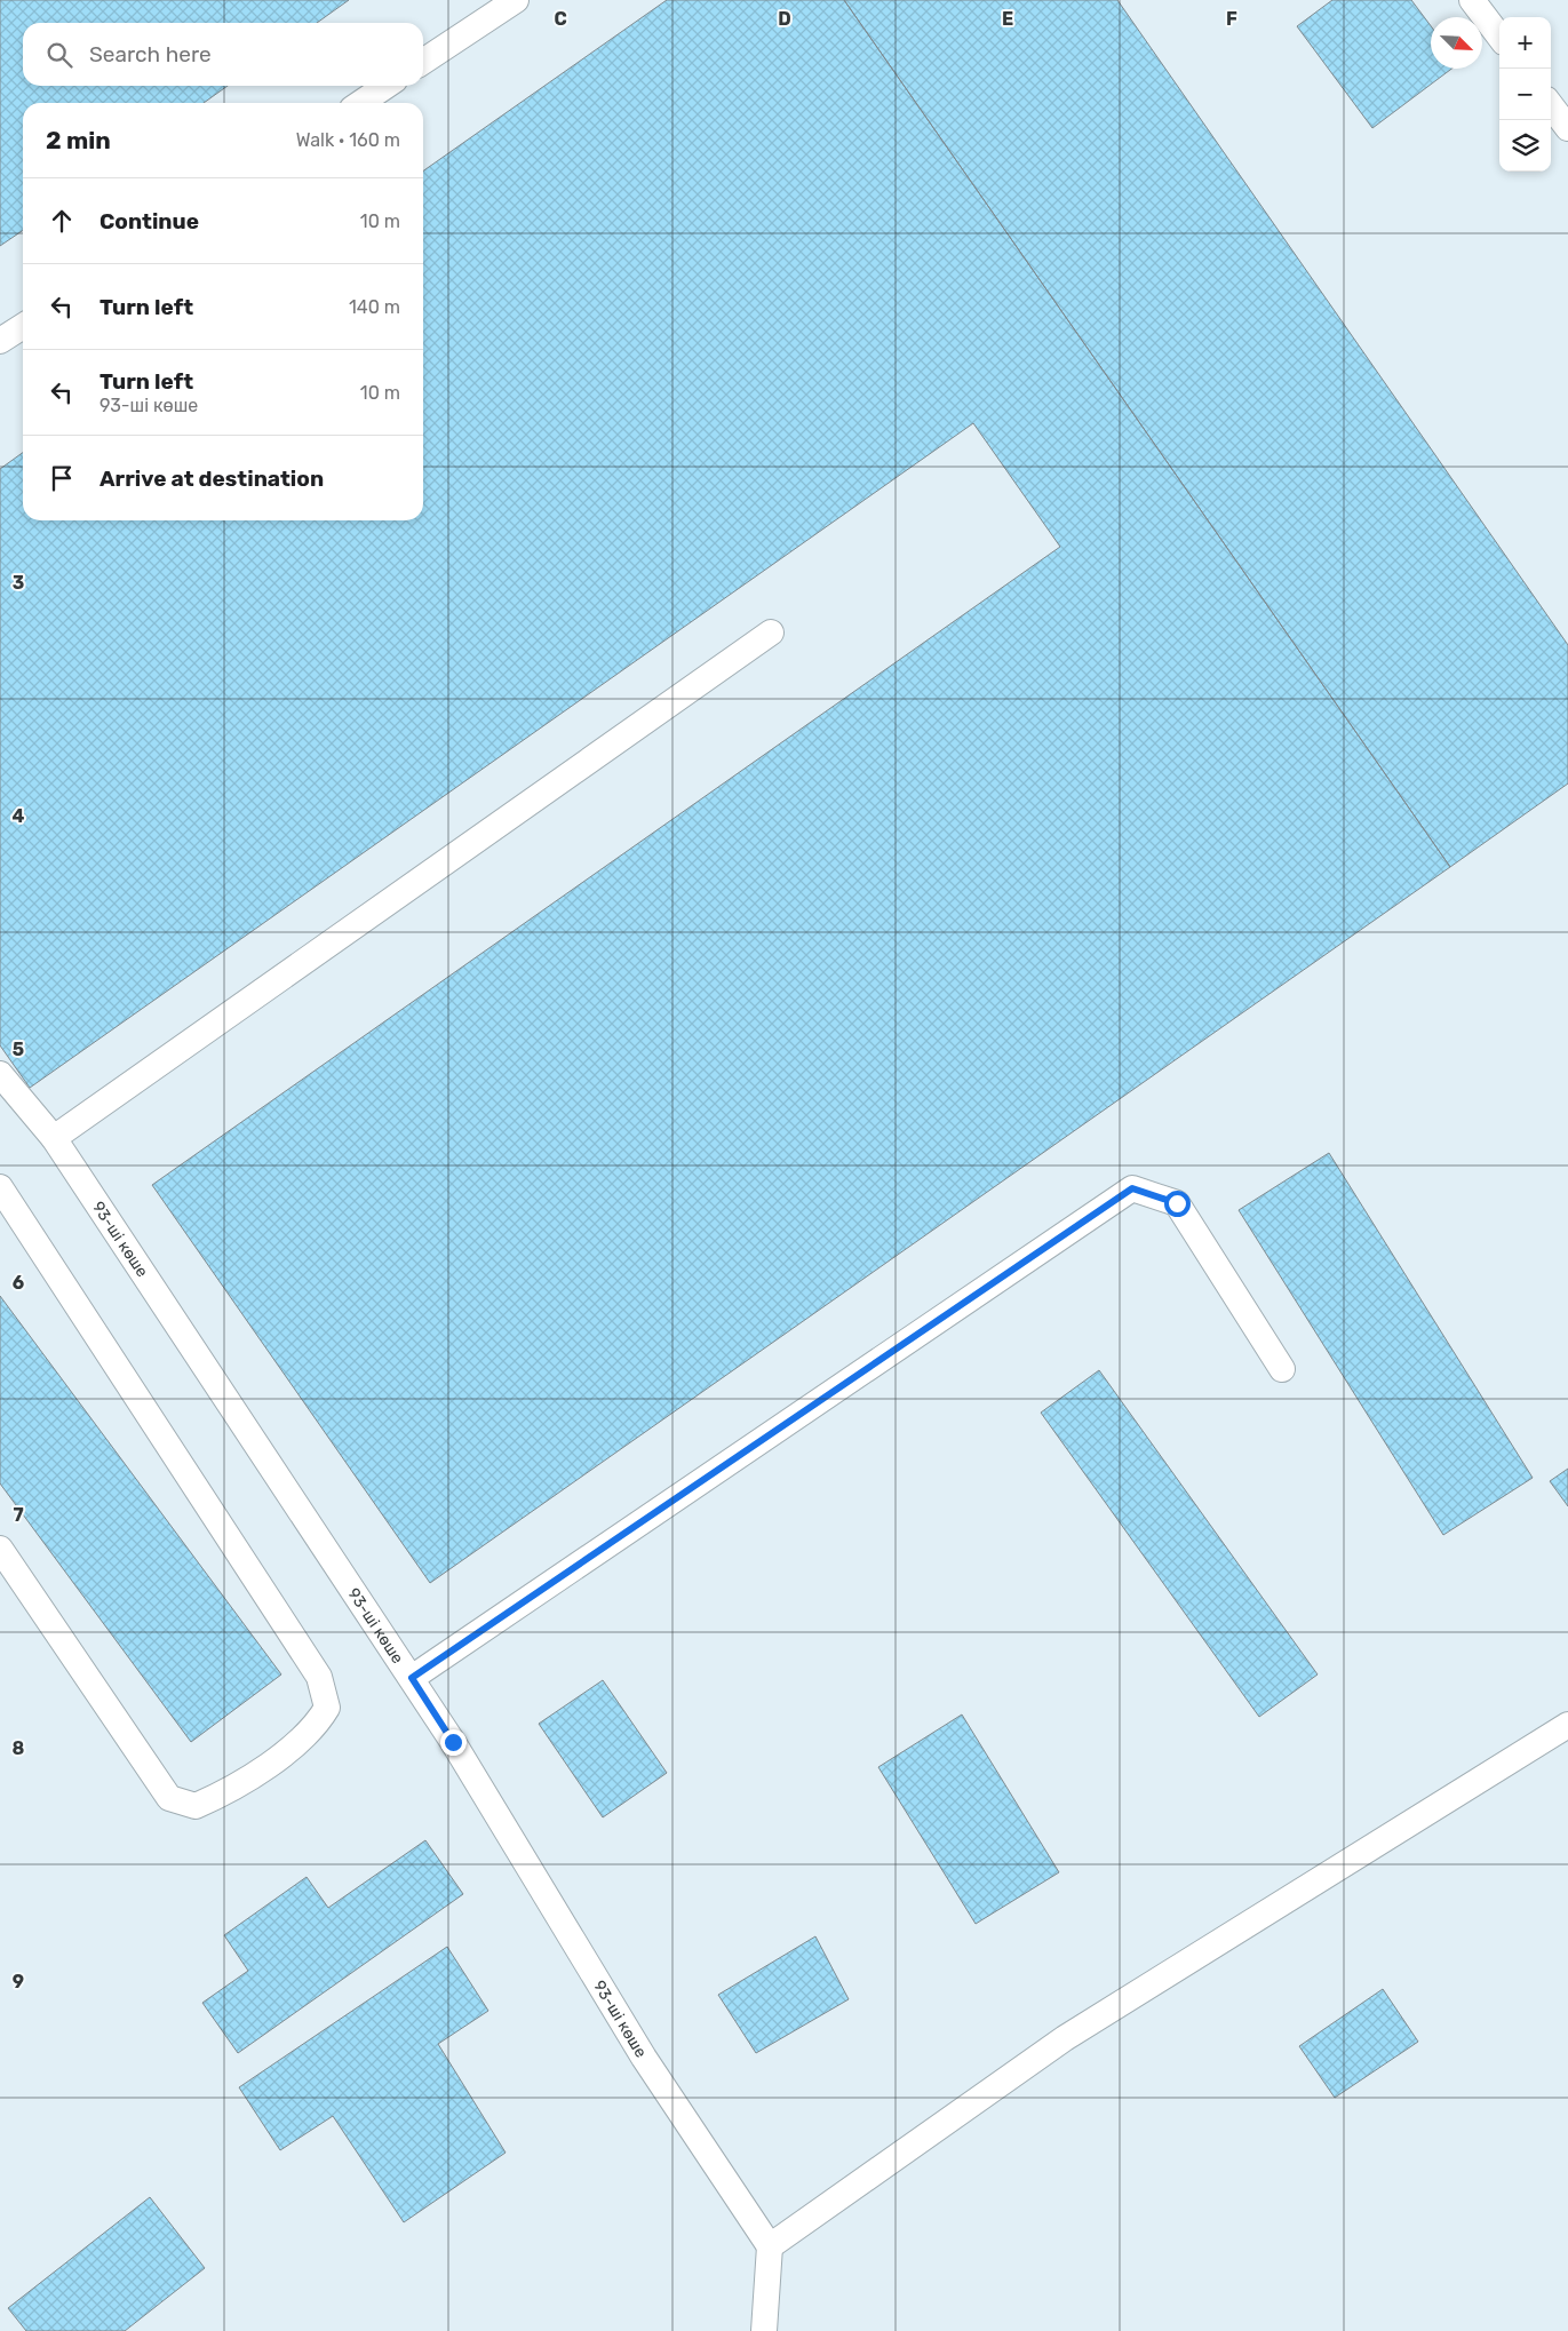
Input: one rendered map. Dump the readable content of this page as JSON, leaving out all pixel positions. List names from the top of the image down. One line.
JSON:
{"streets":{"lane":["93-ші көше"]},"north":"bottom right","page":{"map_buttons":["+","−"],"search":"Search here","heading":["2 min","Walk · 160 m"],"list":[["Continue","10 m"],["Turn left","140 m"],["Turn left","93-ші көше","10 m"],"Arrive at destination"]},"grid":{"columns":["C","D","E","F"],"rows":["3","4","5","6","7","8","9"]}}
